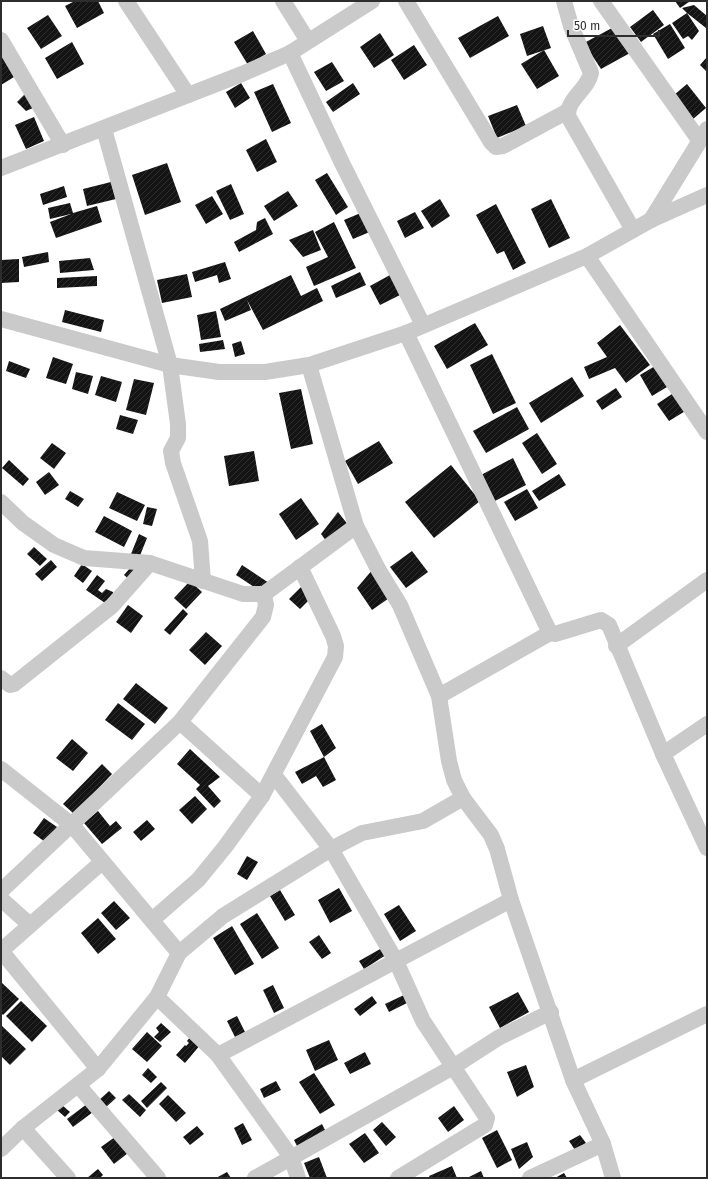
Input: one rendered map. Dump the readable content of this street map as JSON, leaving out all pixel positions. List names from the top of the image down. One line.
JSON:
{"scale_bar":"50 m"}
